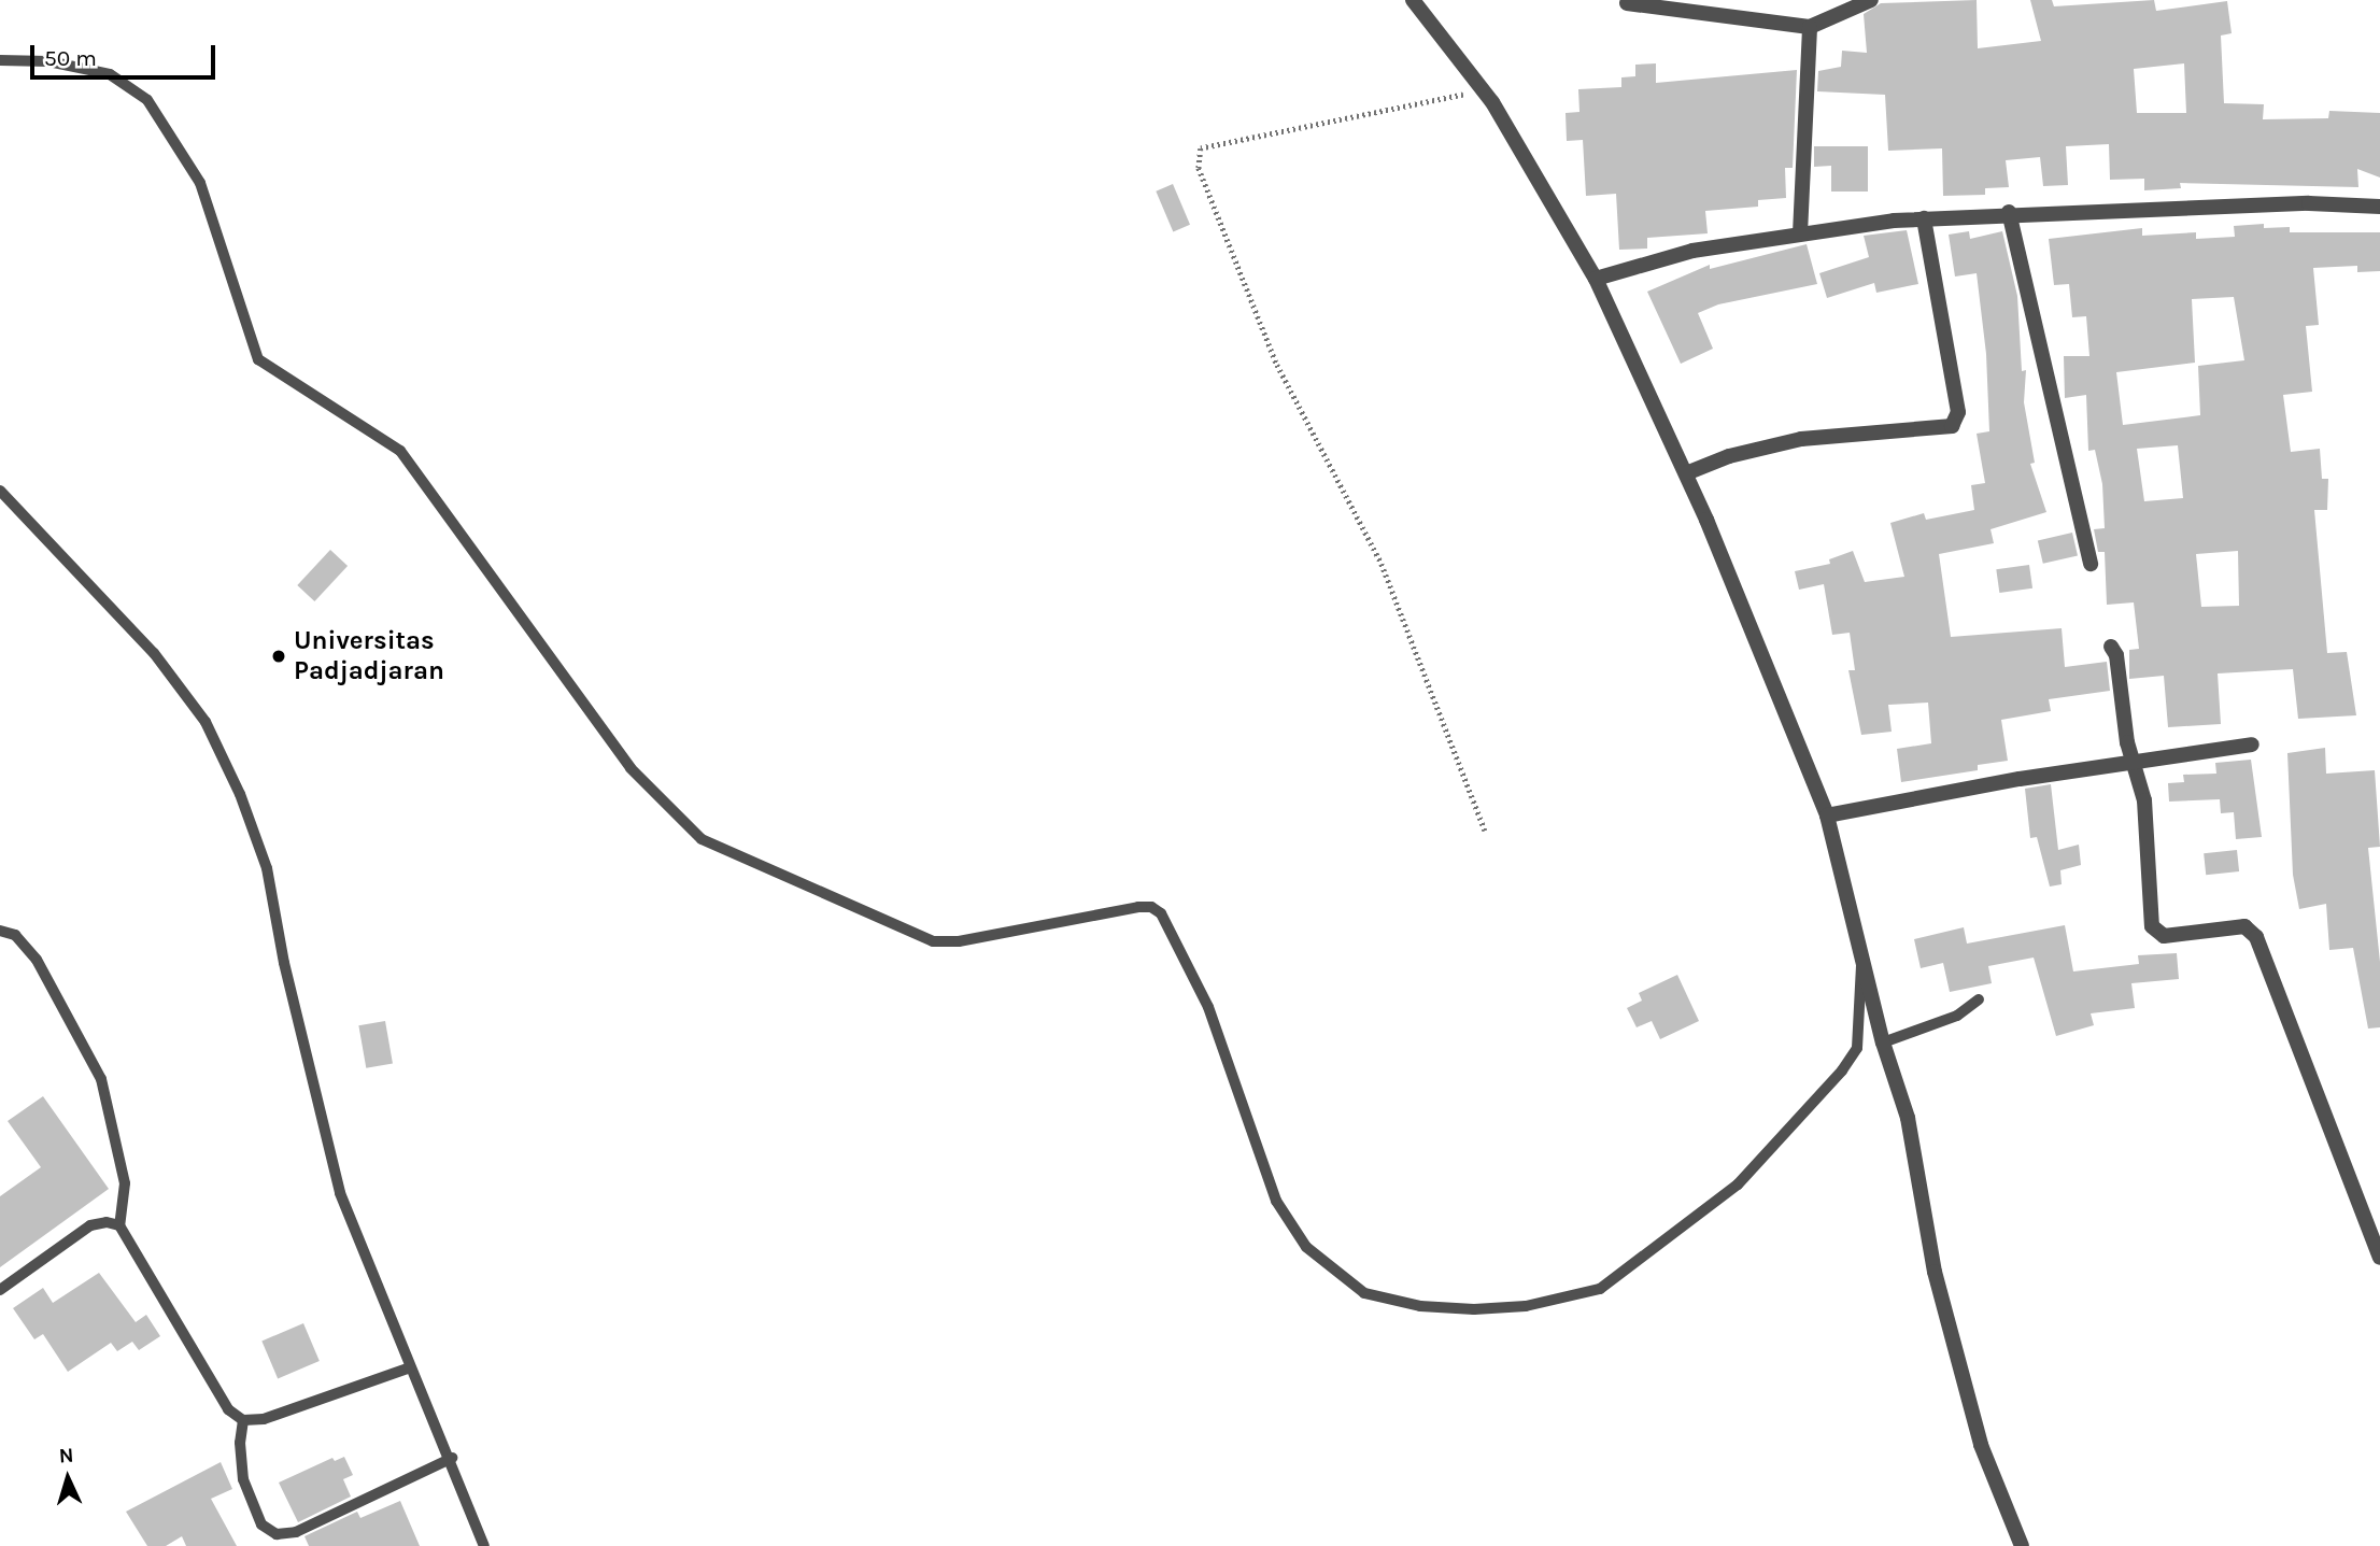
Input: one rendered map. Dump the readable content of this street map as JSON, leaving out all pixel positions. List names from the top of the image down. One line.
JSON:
{"places":["Universitas Padjadjaran"],"scale_bar":"50 m","north":"top"}
